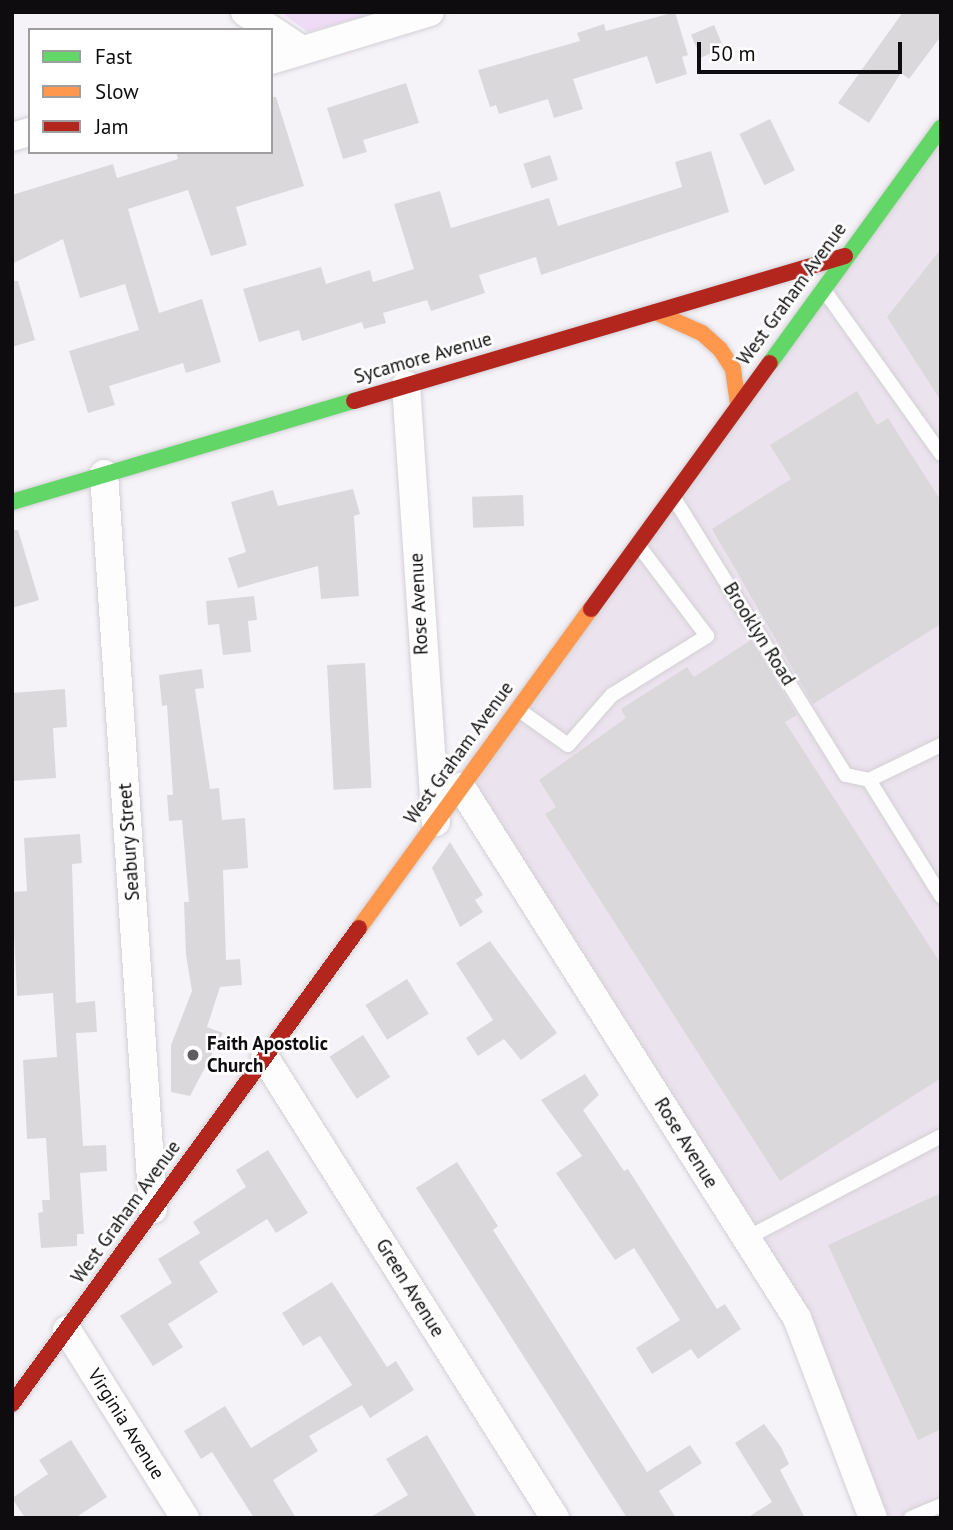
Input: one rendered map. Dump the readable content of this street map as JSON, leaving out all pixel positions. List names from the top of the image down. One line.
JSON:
{"streets":{"street":["West Graham Avenue","Sycamore Avenue","Rose Avenue","Seabury Street","Green Avenue","Virginia Avenue"],"lane":["Brooklyn Road"]},"crossings":[["West Graham Avenue","Sycamore Avenue"],["West Graham Avenue","Rose Avenue"],["West Graham Avenue","Brooklyn Road"],["West Graham Avenue","Seabury Street"],["West Graham Avenue","Green Avenue"],["West Graham Avenue","Virginia Avenue"],["Sycamore Avenue","Rose Avenue"],["Sycamore Avenue","Seabury Street"]],"places":["Faith Apostolic Church"],"legend":["Fast","Slow","Jam"],"scale_bar":"50 m"}
